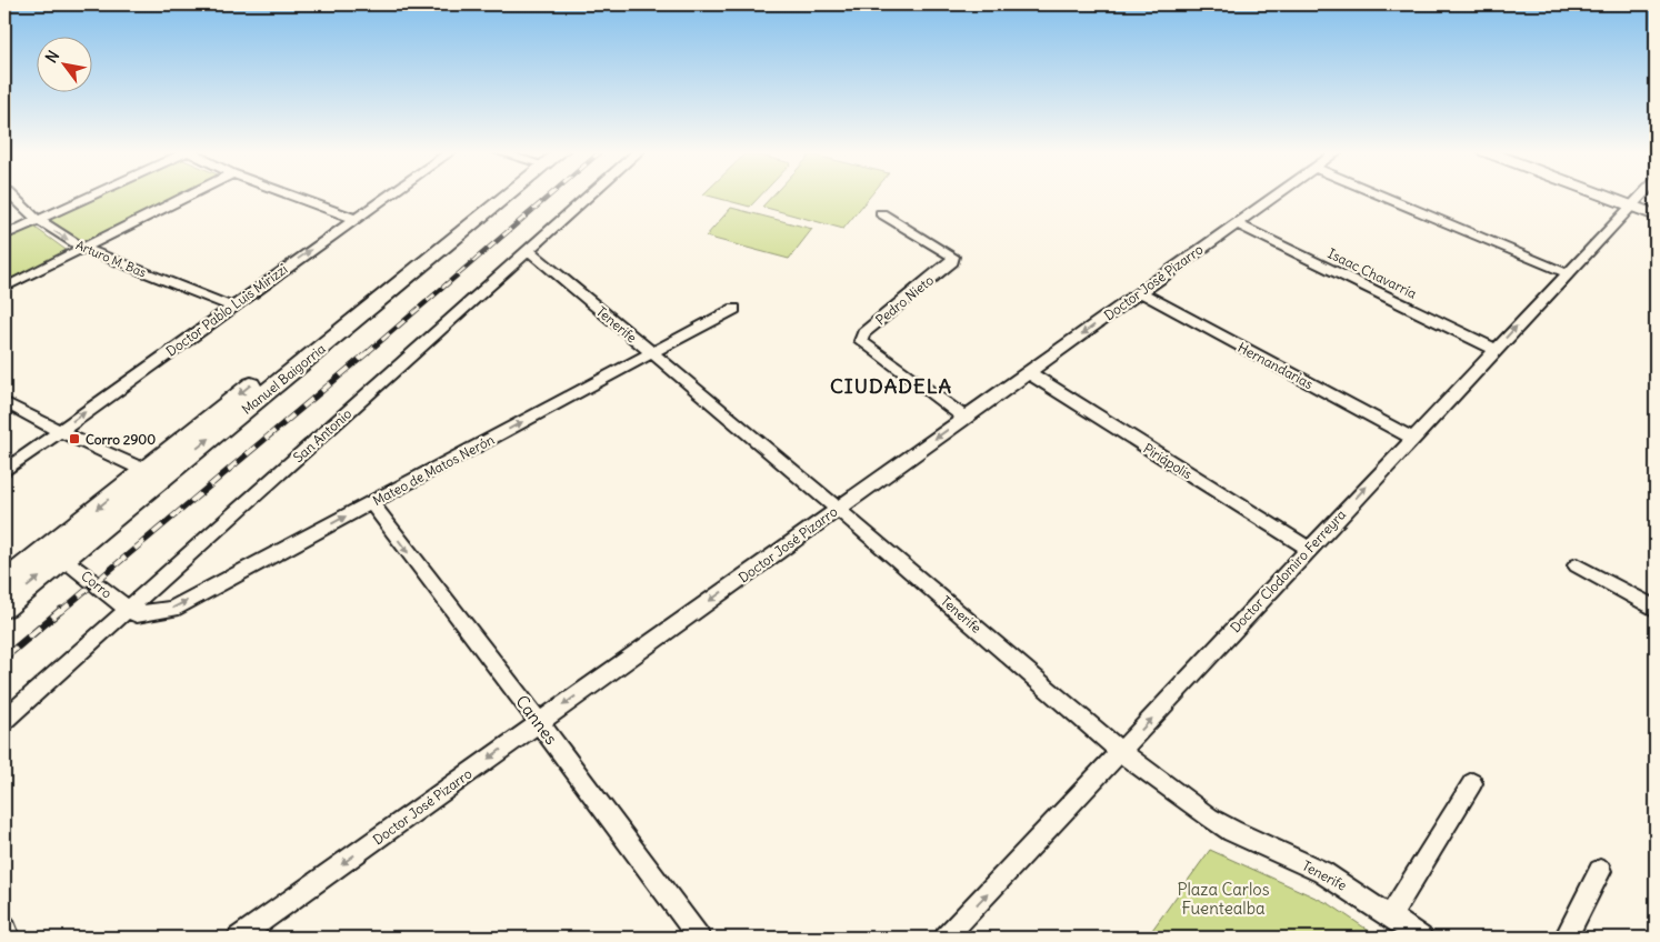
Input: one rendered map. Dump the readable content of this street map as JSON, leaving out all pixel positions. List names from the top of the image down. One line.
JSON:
{"streets":{"main road":["Manuel Baigorria"],"street":["Arturo M. Bas","Isaac Chavarría","Doctor José Pizarro","Pedro Nieto","Doctor Pablo Luis Mirizzi","Tenerife","Hernandarias","San Antonio","Piriápolis","Mateo de Matos Nerón","Doctor Clodomiro Ferreyra","Corro","Cannes"]},"crossings":[["Arturo M. Bas","Doctor Pablo Luis Mirizzi"],["Isaac Chavarría","Doctor José Pizarro"],["Isaac Chavarría","Doctor Clodomiro Ferreyra"],["Doctor José Pizarro","Pedro Nieto"],["Doctor José Pizarro","Tenerife"],["Doctor José Pizarro","Hernandarias"],["Doctor José Pizarro","Piriápolis"],["Doctor José Pizarro","Cannes"],["Tenerife","San Antonio"],["Tenerife","Mateo de Matos Nerón"],["Tenerife","Doctor Clodomiro Ferreyra"],["Hernandarias","Doctor Clodomiro Ferreyra"],["Manuel Baigorria","Corro"],["San Antonio","Mateo de Matos Nerón"],["San Antonio","Corro"],["Piriápolis","Doctor Clodomiro Ferreyra"],["Mateo de Matos Nerón","Corro"],["Mateo de Matos Nerón","Cannes"]],"one_way":["Doctor José Pizarro","Mateo de Matos Nerón","Doctor Clodomiro Ferreyra","Cannes"],"districts":["CIUDADELA"],"parks":["Plaza Carlos Fuentealba"],"places":{"transit":["Corro 2900"]},"north":"top left"}
